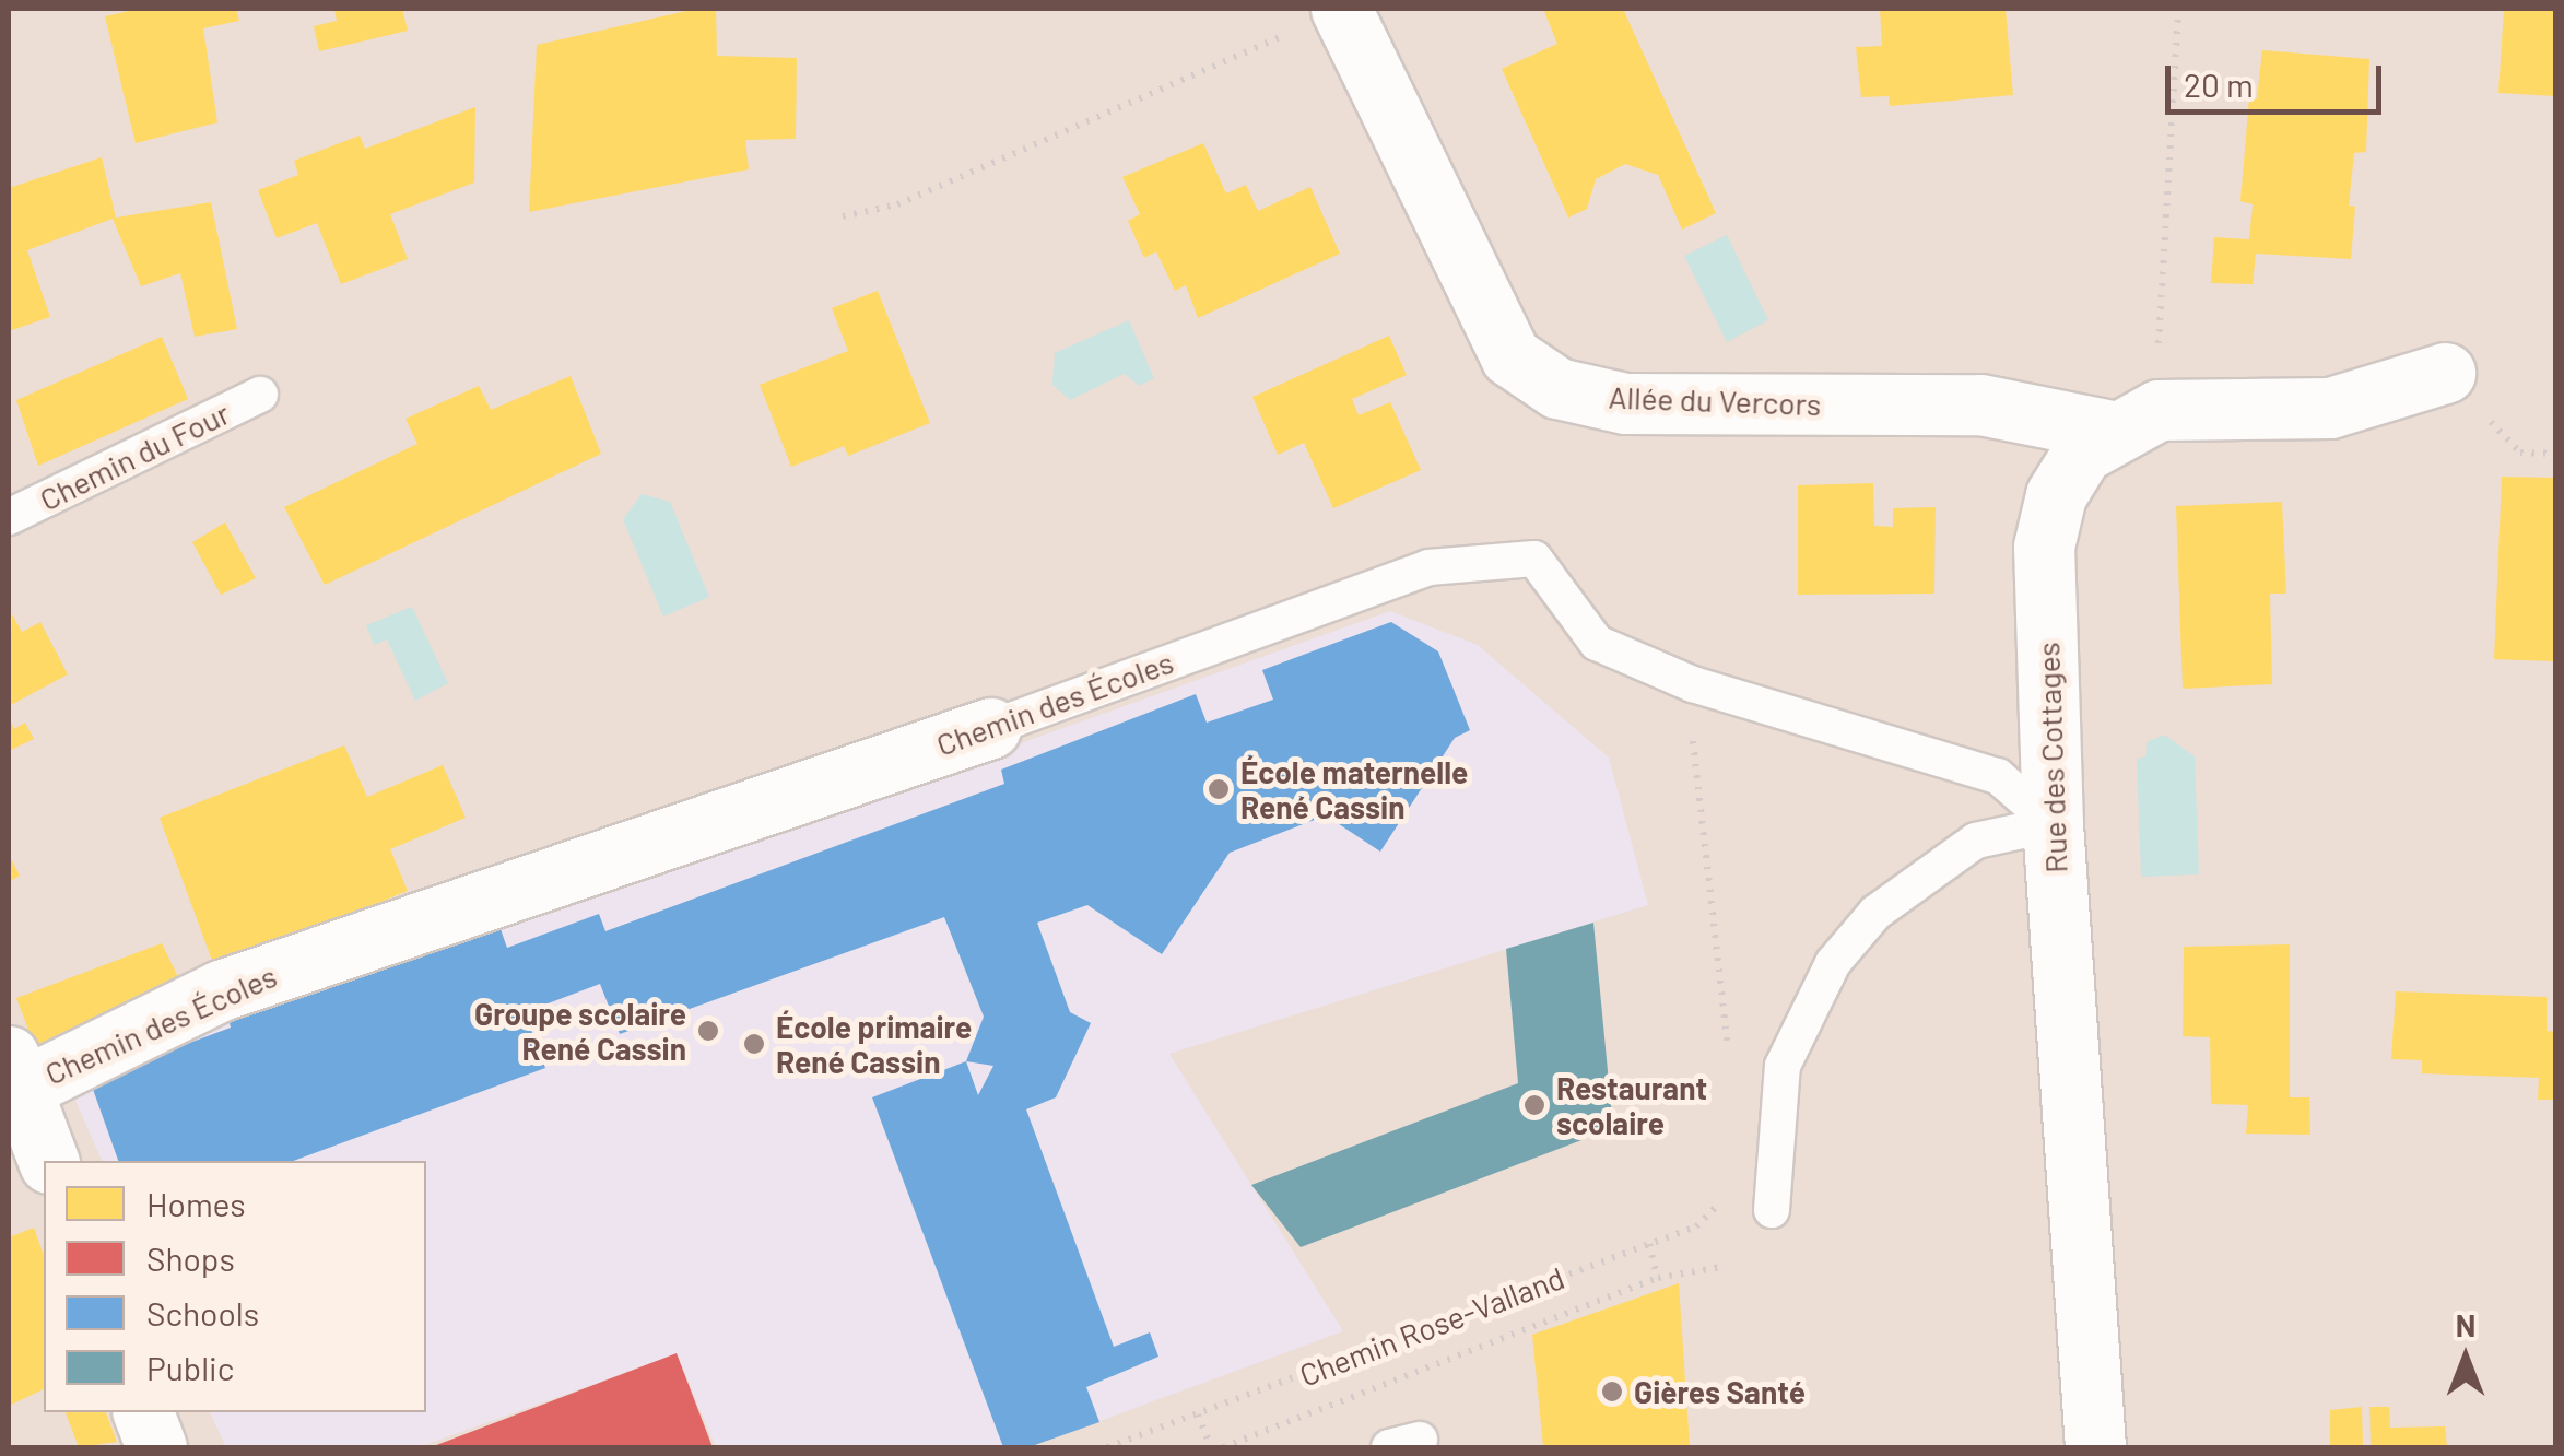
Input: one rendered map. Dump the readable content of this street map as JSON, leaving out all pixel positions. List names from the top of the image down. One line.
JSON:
{"streets":{"street":["Allée du Vercors","Chemin des Écoles","Rue des Cottages"],"lane":["Chemin du Four"],"path":["Chemin Rose-Valland"]},"crossings":[["Allée du Vercors","Rue des Cottages"],["Chemin des Écoles","Rue des Cottages"]],"places":["École maternelle René Cassin","Groupe scolaire René Cassin","École primaire René Cassin","Restaurant scolaire","Gières Santé"],"legend":["Homes","Shops","Schools","Public"],"scale_bar":"20 m","north":"top"}
